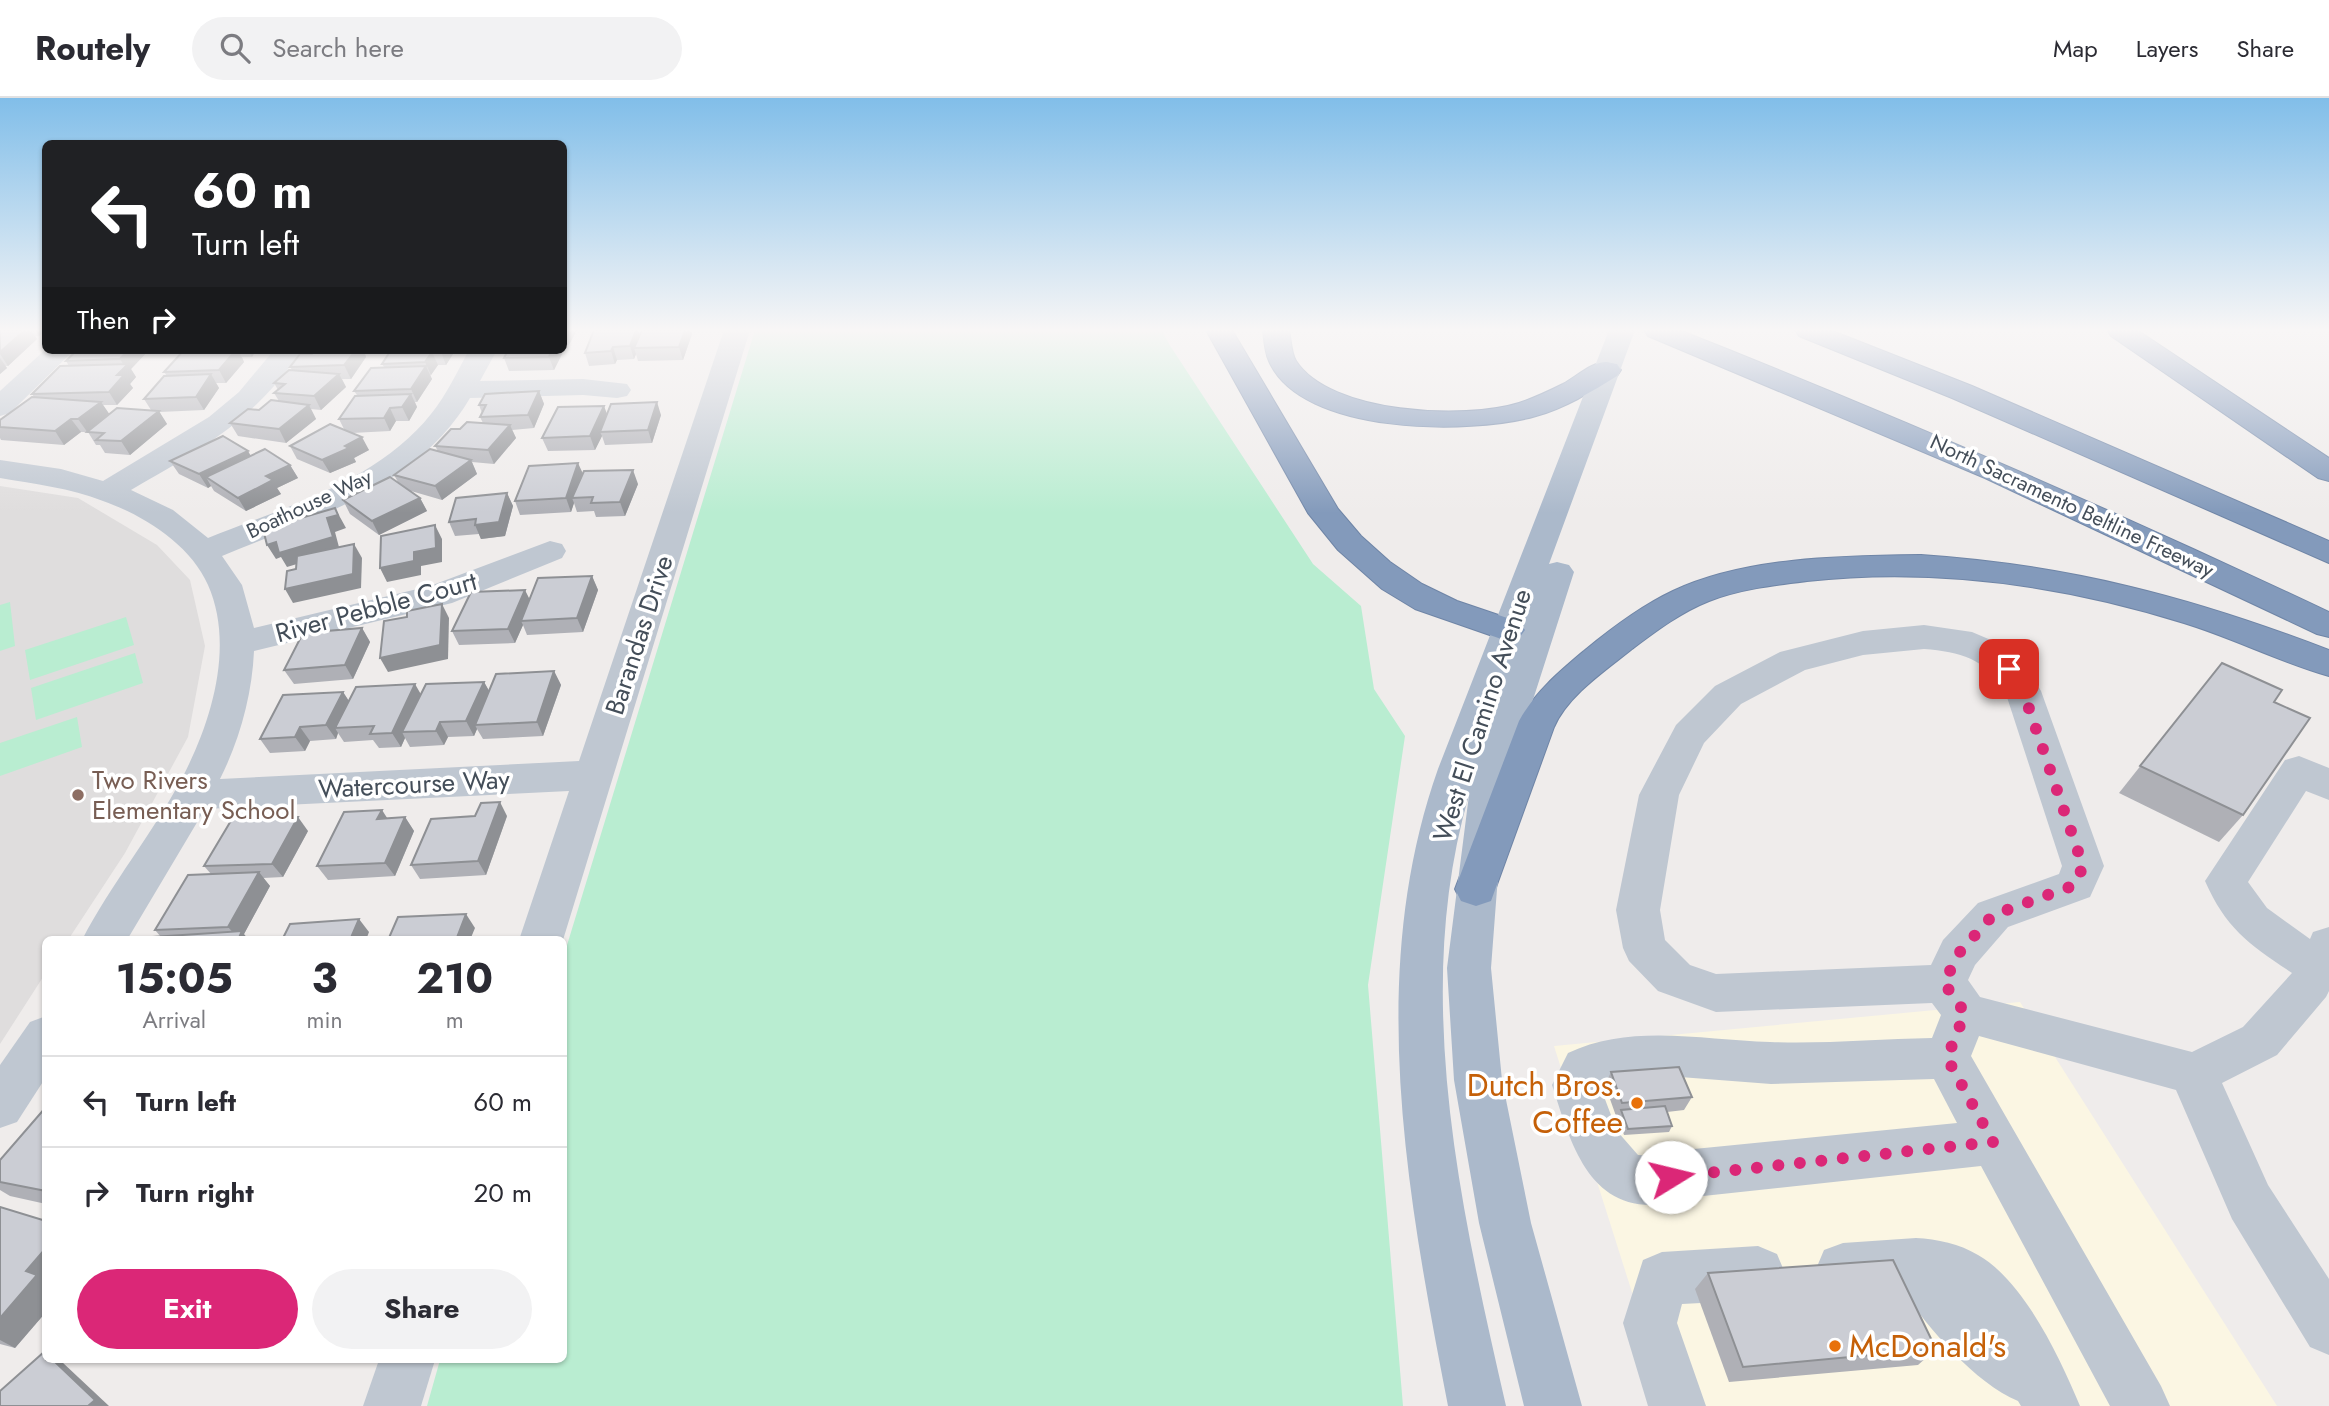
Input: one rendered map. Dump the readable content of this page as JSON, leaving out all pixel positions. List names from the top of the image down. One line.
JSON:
{"streets":{"highway":["North Sacramento Beltline Freeway"],"main road":["West El Camino Avenue"],"street":["Boathouse Way","River Pebble Court","Barandas Drive","Watercourse Way"]},"crossings":[["Barandas Drive","Watercourse Way"]],"places":["Two Rivers Elementary School","Dutch Bros. Coffee","McDonald's"],"page":{"header":"Routely","search":"Search here","nav":["Map","Layers","Share"],"turn":["60 m","Turn left"],"then":"Then","eta":["15:05","Arrival","3","min","210","m"],"list":[{"name":"Turn left","value":"60 m"},{"name":"Turn right","value":"20 m"}],"buttons":["Exit","Share"]}}
